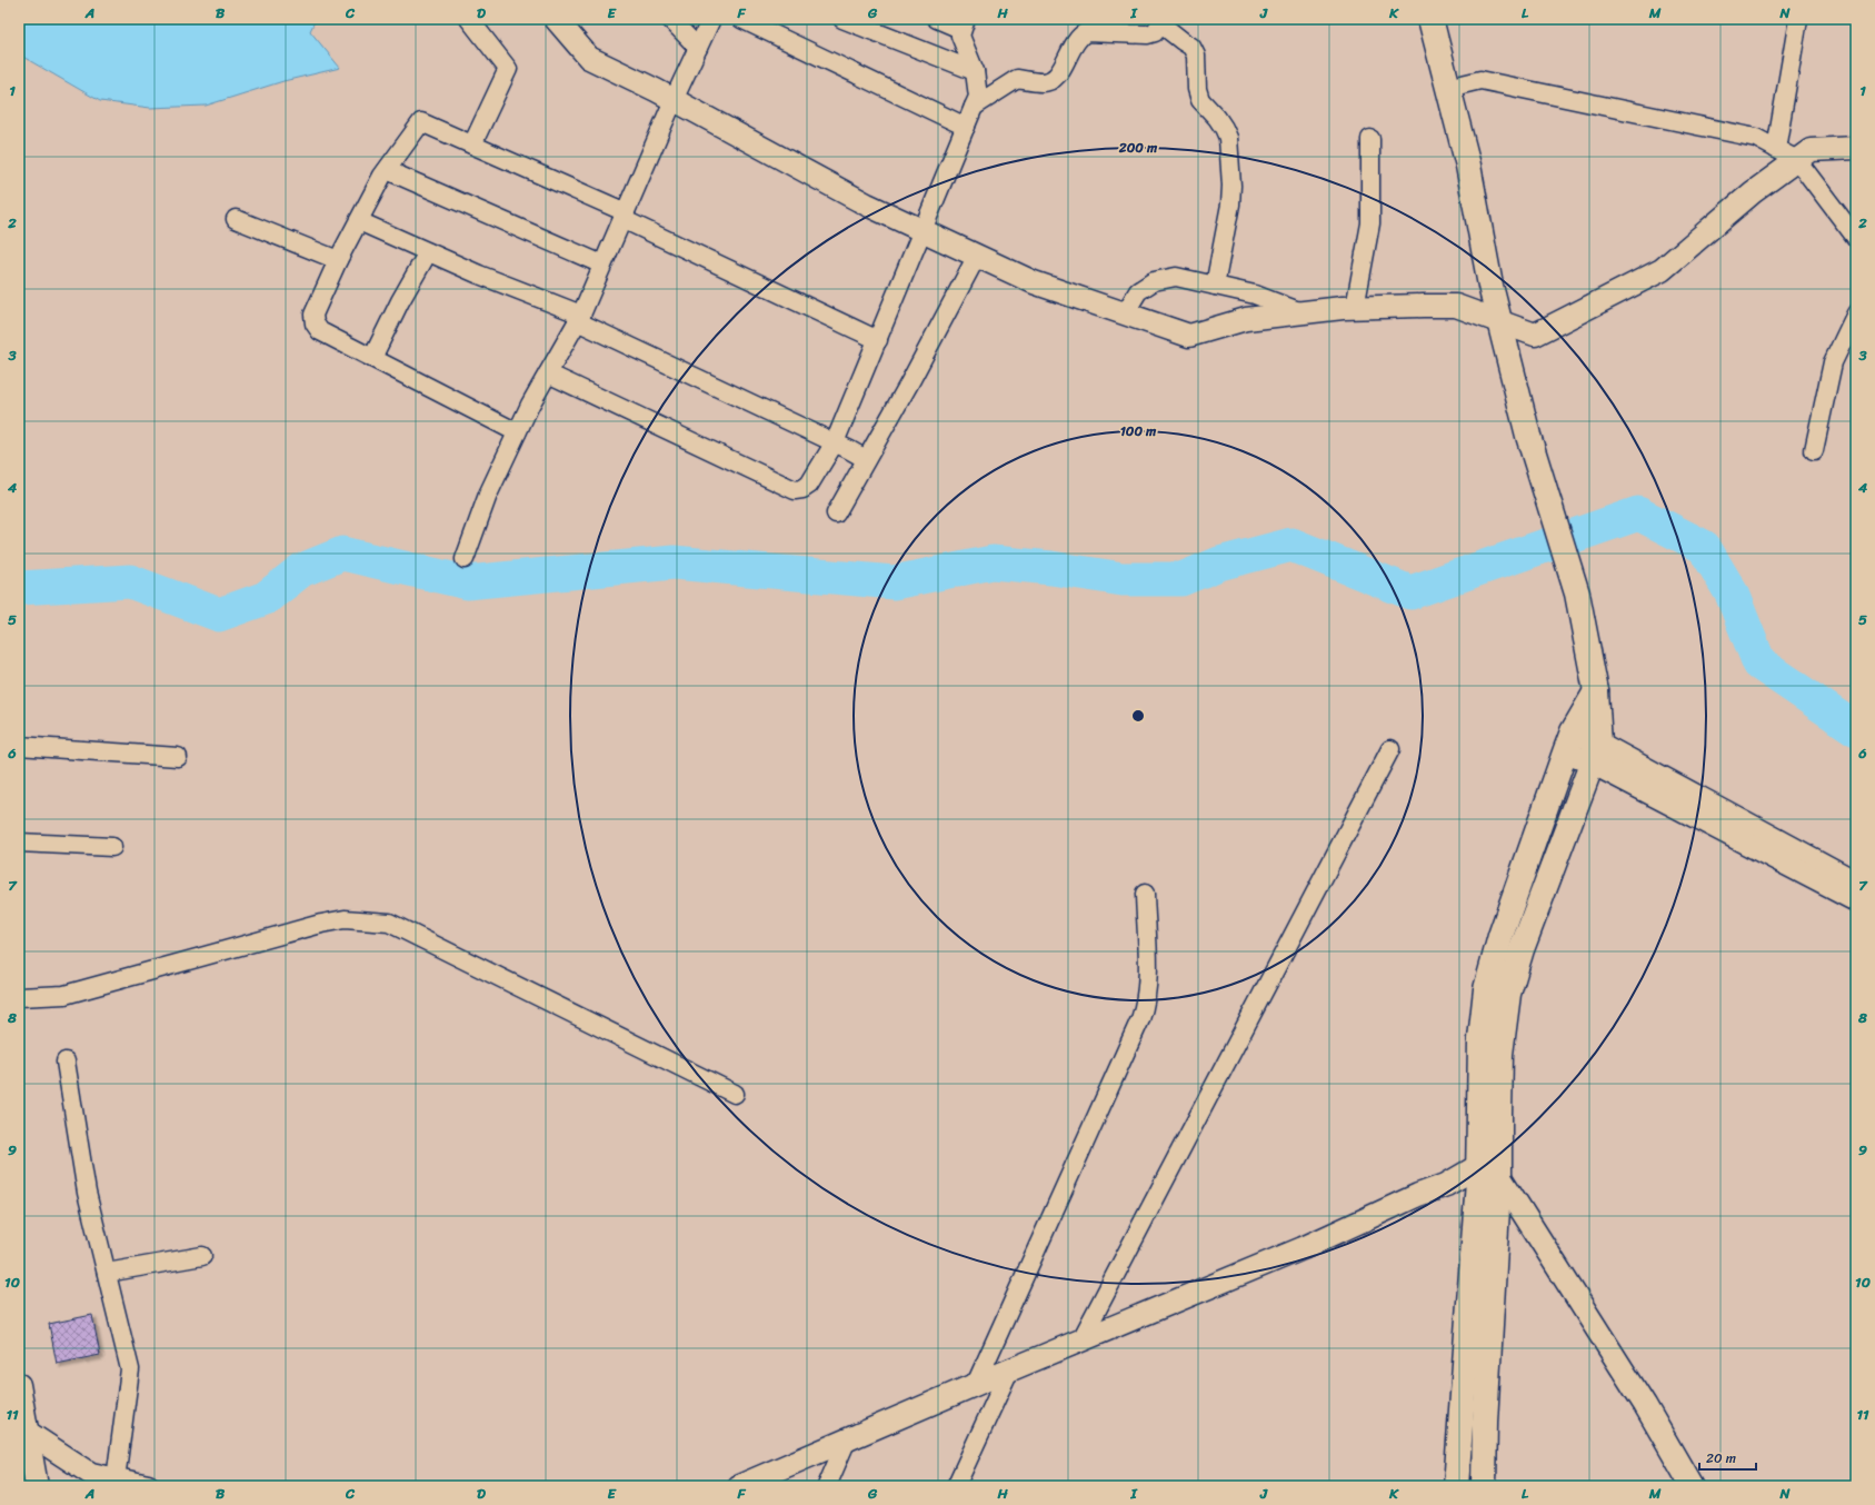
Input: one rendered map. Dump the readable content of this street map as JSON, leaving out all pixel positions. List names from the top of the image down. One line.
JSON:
{"scale_bar":"20 m","grid":{"columns":["A","B","C","D","E","F","G","H","I","J","K","L","M","N"],"rows":["1","2","3","4","5","6","7","8","9","10","11"]},"rings":["200 m","100 m"]}
